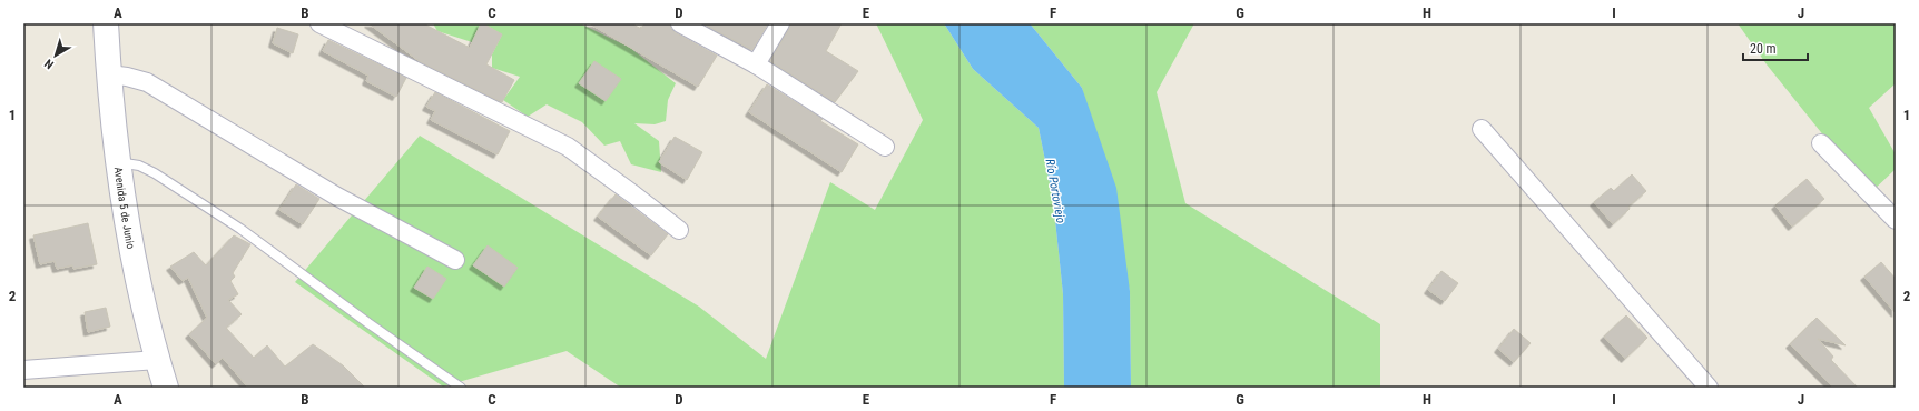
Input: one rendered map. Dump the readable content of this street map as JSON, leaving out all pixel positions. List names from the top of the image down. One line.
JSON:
{"streets":{"street":["Avenida 5 de Junio"]},"water":["Río Portoviejo"],"scale_bar":"20 m","north":"bottom left","grid":{"columns":["A","B","C","D","E","F","G","H","I","J"],"rows":["1","2"]}}
